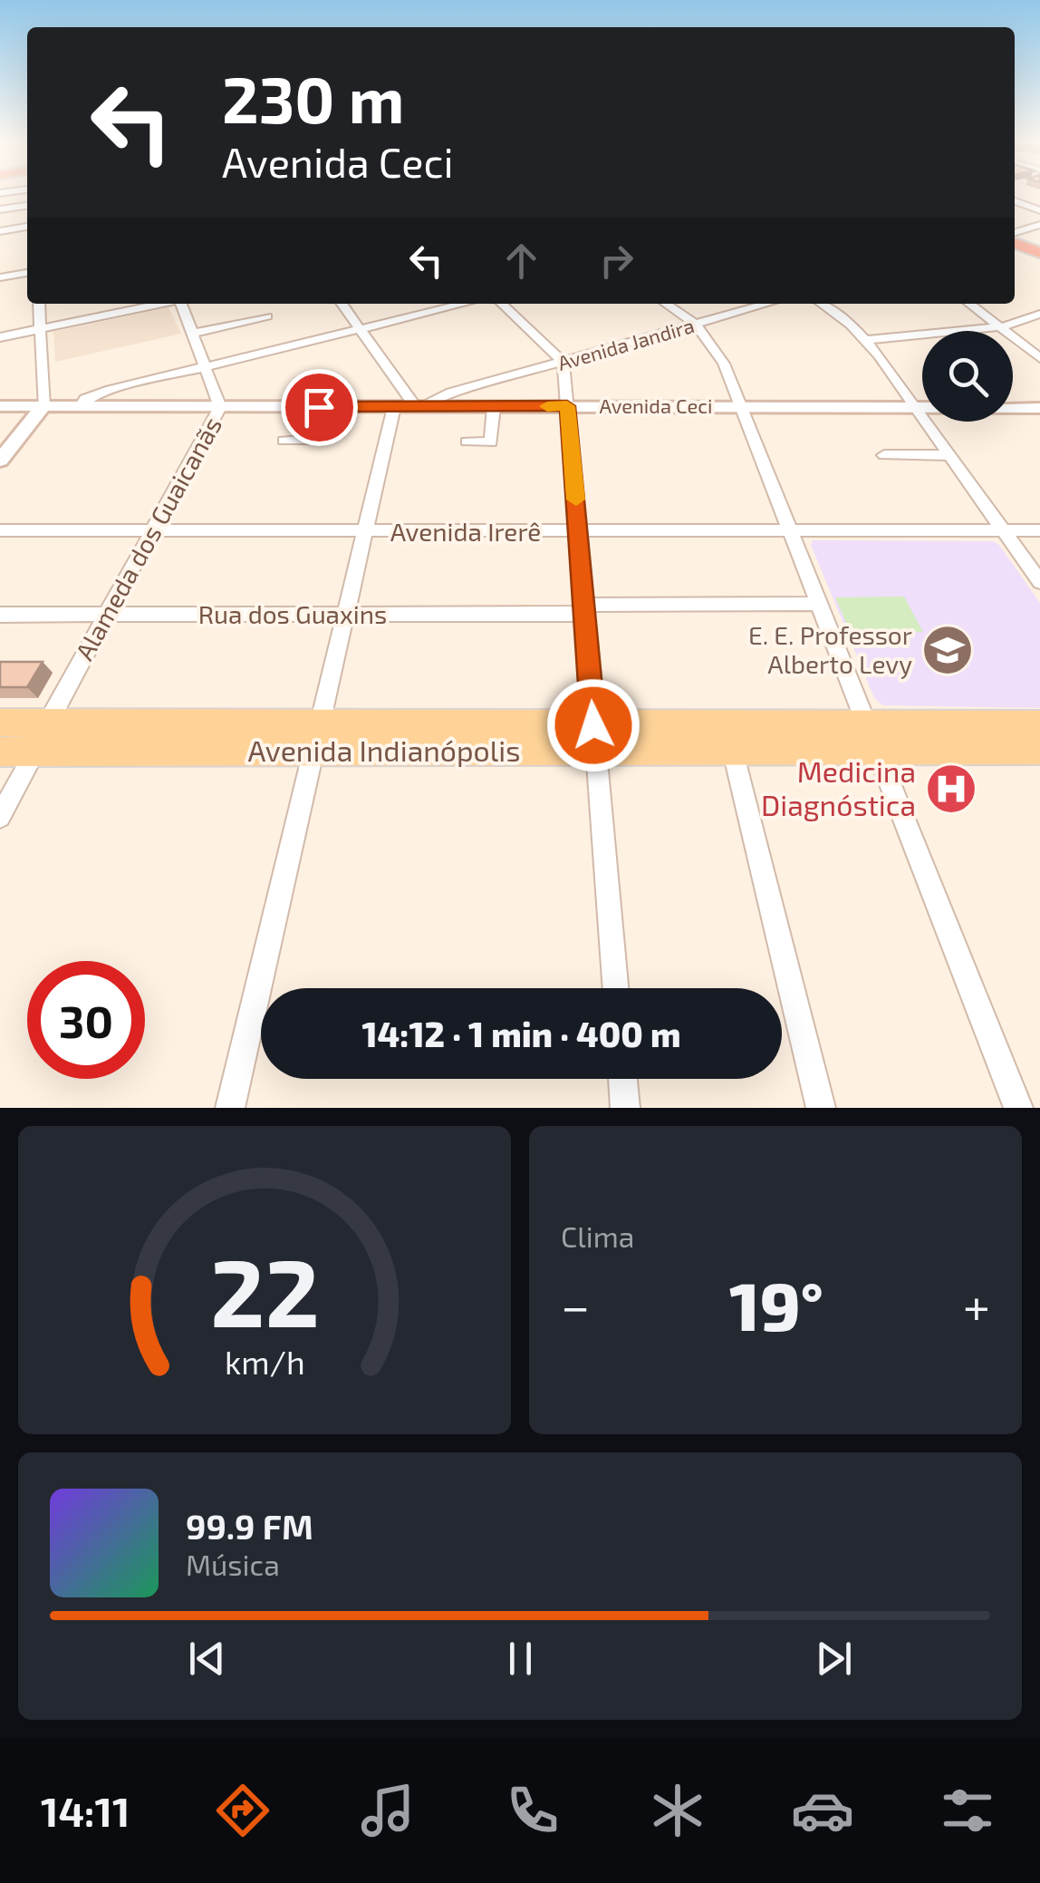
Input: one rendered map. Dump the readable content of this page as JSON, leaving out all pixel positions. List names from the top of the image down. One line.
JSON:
{"streets":{"main road":["Avenida Indianópolis"],"street":["Avenida Jandira","Avenida Ceci","Avenida Irerê","Alameda dos Guaicanãs","Rua dos Guaxins"]},"crossings":[["Avenida Jandira","Avenida Ceci"],["Avenida Ceci","Alameda dos Guaicanãs"],["Avenida Irerê","Alameda dos Guaicanãs"],["Alameda dos Guaicanãs","Rua dos Guaxins"],["Alameda dos Guaicanãs","Avenida Indianópolis"]],"places":{"school or university":["E. E. Professor Alberto Levy"],"hospital":["Medicina Diagnóstica"]},"page":{"turn":["230 m","Avenida Ceci"],"limit":"30","trip":"14:12 · 1 min · 400 m","tile":"Clima","heat":["−","19°","+"],"song":["99.9 FM","Música"],"tabs":"14:11","gauge":["22","km/h"]}}
